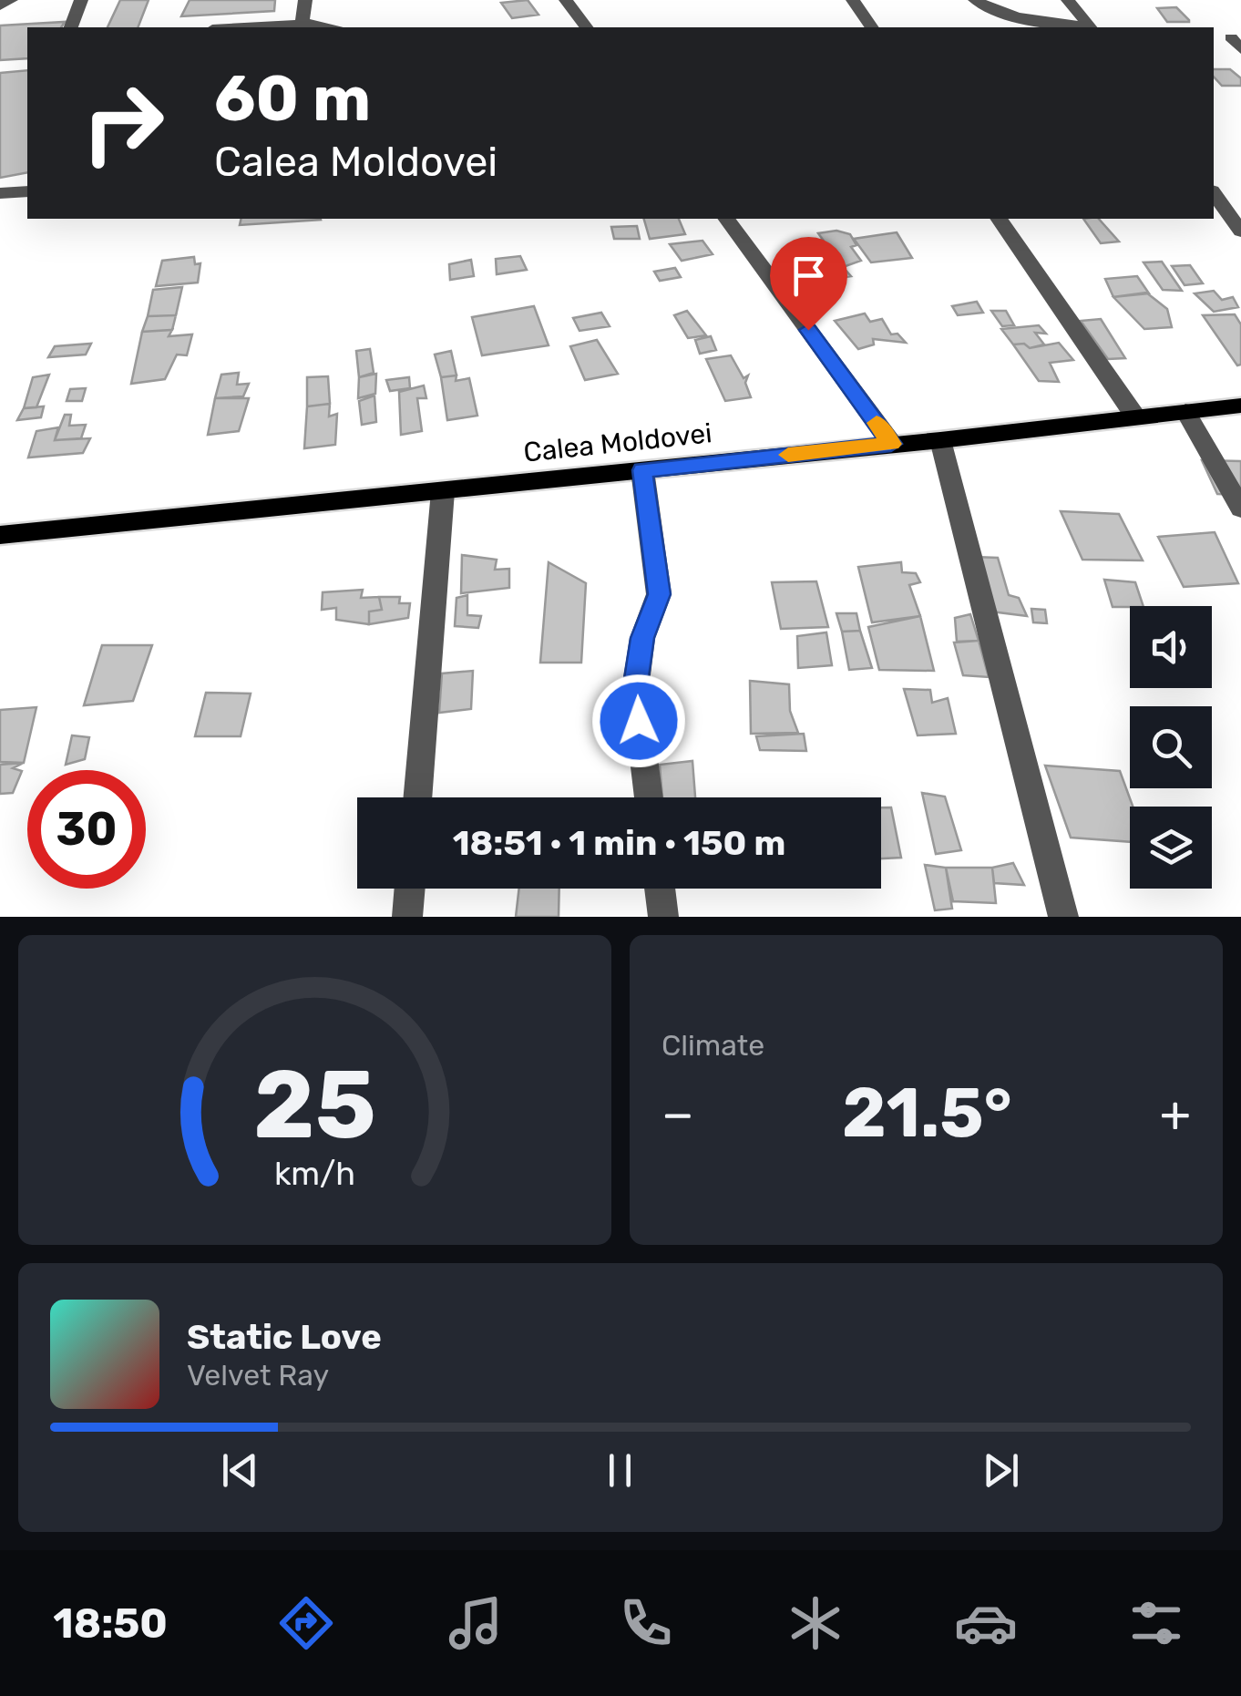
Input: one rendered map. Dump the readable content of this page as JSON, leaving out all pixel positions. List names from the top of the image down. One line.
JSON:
{"streets":{"main road":["Calea Moldovei"]},"page":{"turn":["60 m","Calea Moldovei"],"limit":"30","trip":"18:51 · 1 min · 150 m","tile":"Climate","heat":["−","21.5°","+"],"song":["Static Love","Velvet Ray"],"tabs":"18:50","gauge":["25","km/h"]}}
